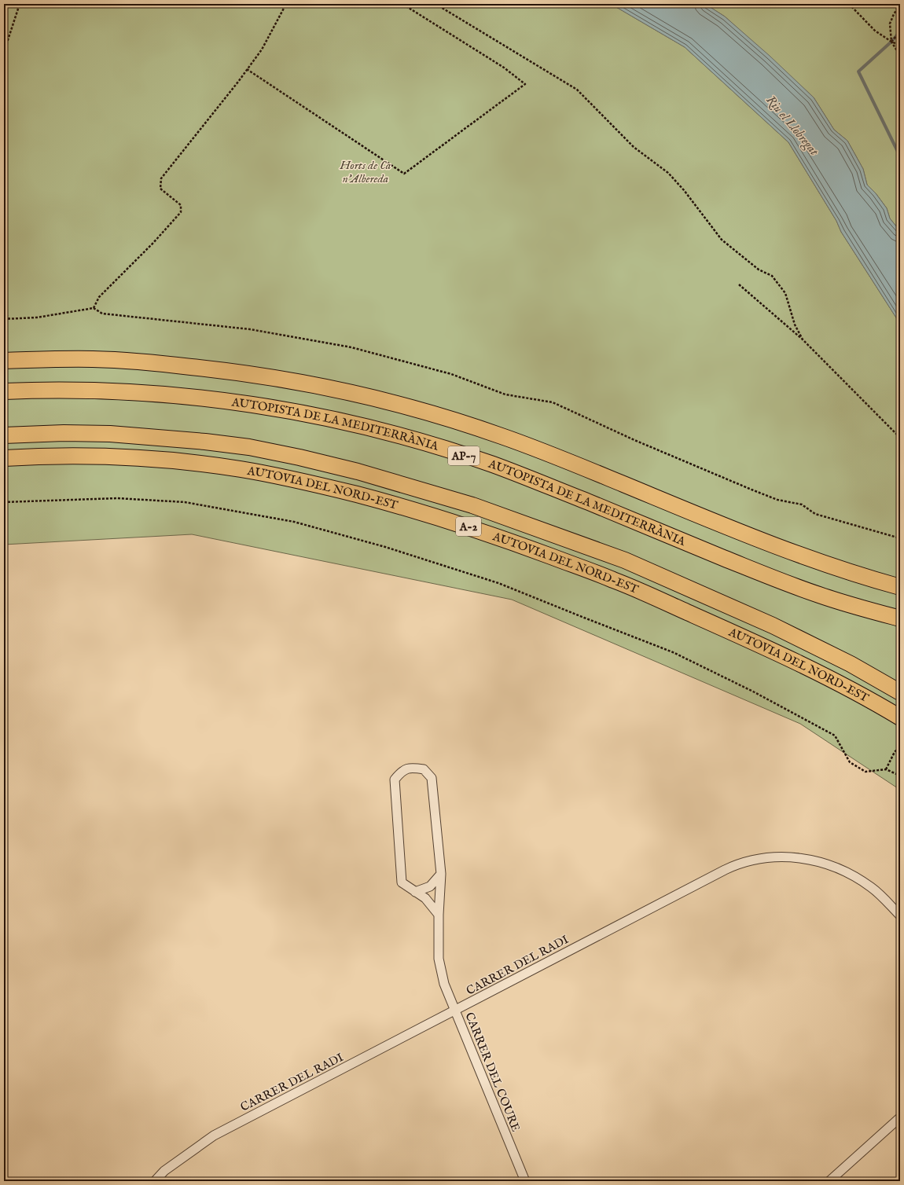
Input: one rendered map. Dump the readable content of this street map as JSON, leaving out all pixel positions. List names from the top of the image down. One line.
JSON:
{"streets":{"highway":["AUTOPISTA DE LA MEDITERRÀNIA","AP-7","AUTOVIA DEL NORD-EST","A-2"],"street":["CARRER DEL RADI","CARRER DEL COURE"]},"crossings":[["CARRER DEL RADI","CARRER DEL COURE"]],"water":["Riu el Llobregat"],"parks":["Horts de Ca n'Albereda"]}
